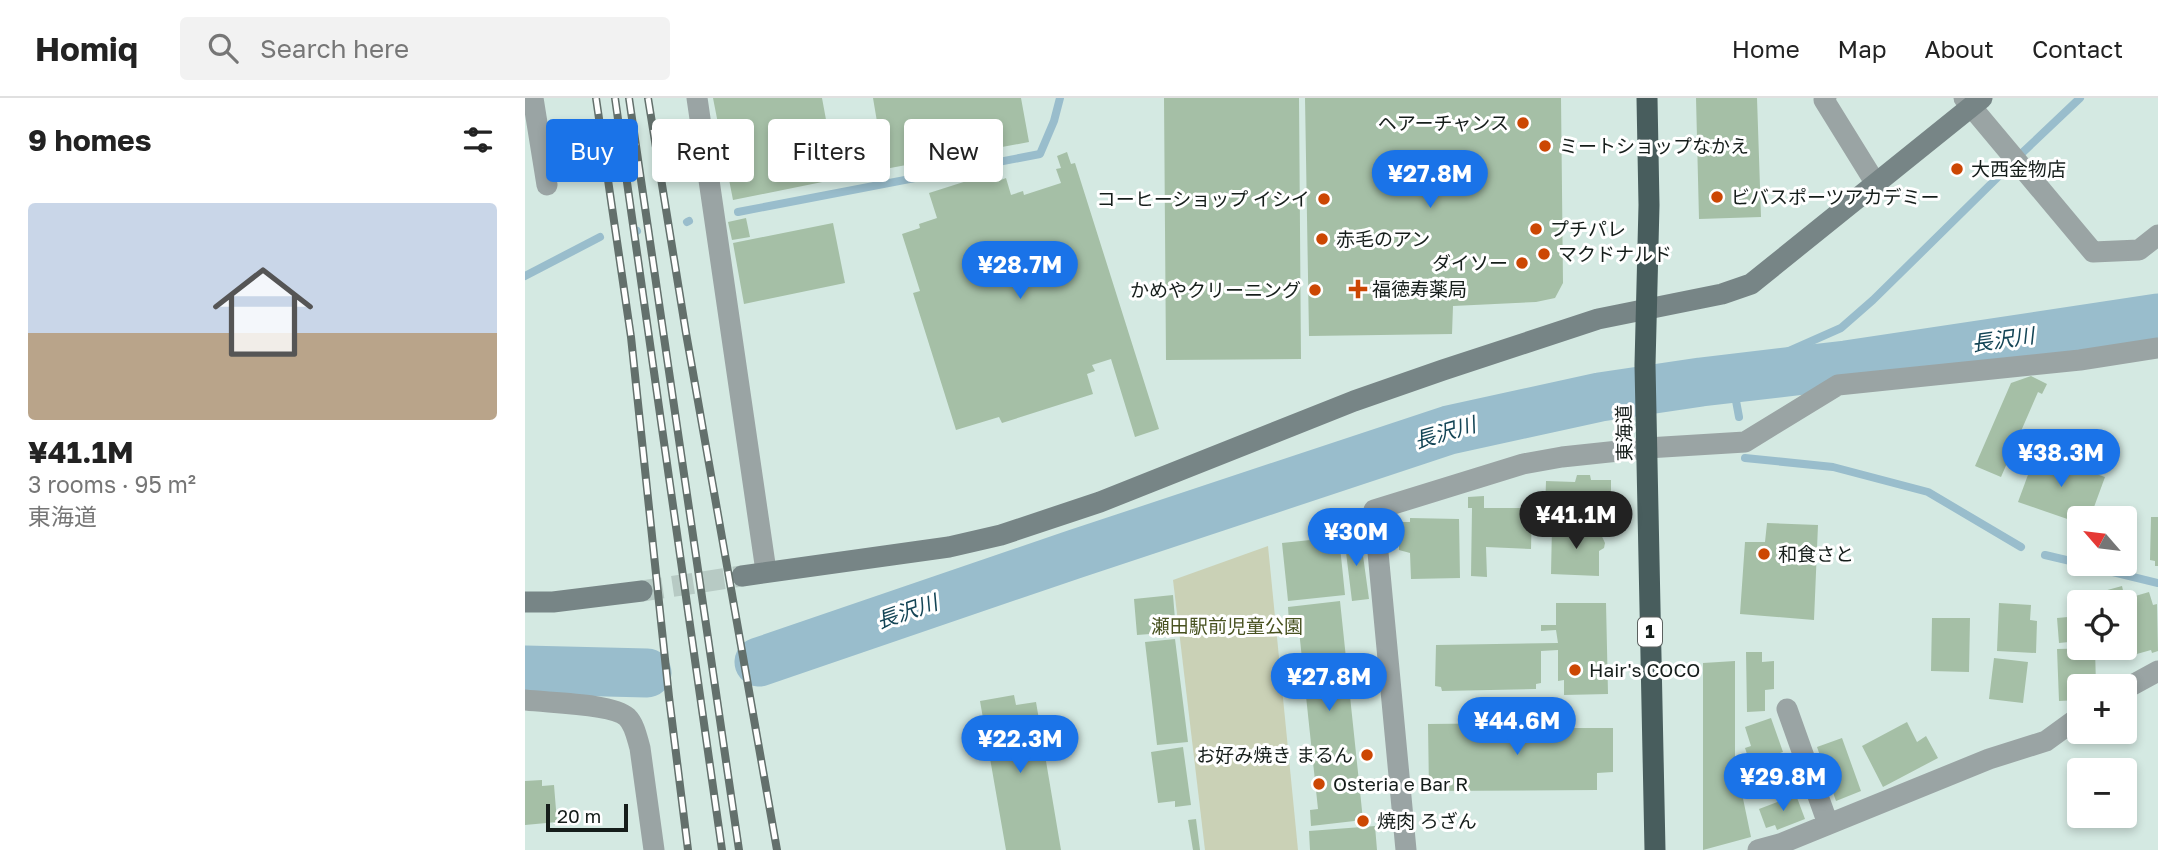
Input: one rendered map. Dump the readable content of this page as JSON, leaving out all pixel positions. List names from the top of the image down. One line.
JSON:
{"streets":{"highway":["東海道","1"]},"water":["長沢川"],"parks":["瀬田駅前児童公園"],"places":{"other":["ヘアーチャンス","ミートショップなかえ","大西金物店","ビバスポーツアカデミー","コーヒーショップ イシイ","プチパレ","赤毛のアン","マクドナルド","ダイソー","かめやクリーニング","和食さと","Hair's COCO","お好み焼き まるん","Osteria e Bar R","焼肉 ろざん"],"health":["福徳寿薬局"]},"scale_bar":"20 m","north":"top left","page":{"header":"Homiq","search":"Search here","nav":["Home","Map","About","Contact"],"heading":"9 homes","chip":["Buy","Rent","Filters","New"],"price":["¥27.8M","¥28.7M","¥38.3M","¥41.1M","¥30M","¥27.8M","¥44.6M","¥22.3M","¥29.8M"],"list":[{"name":"¥41.1M","note":"3 rooms · 95 m² · 東海道"}],"map_buttons":["+","−"],"scale":"20 m"}}
